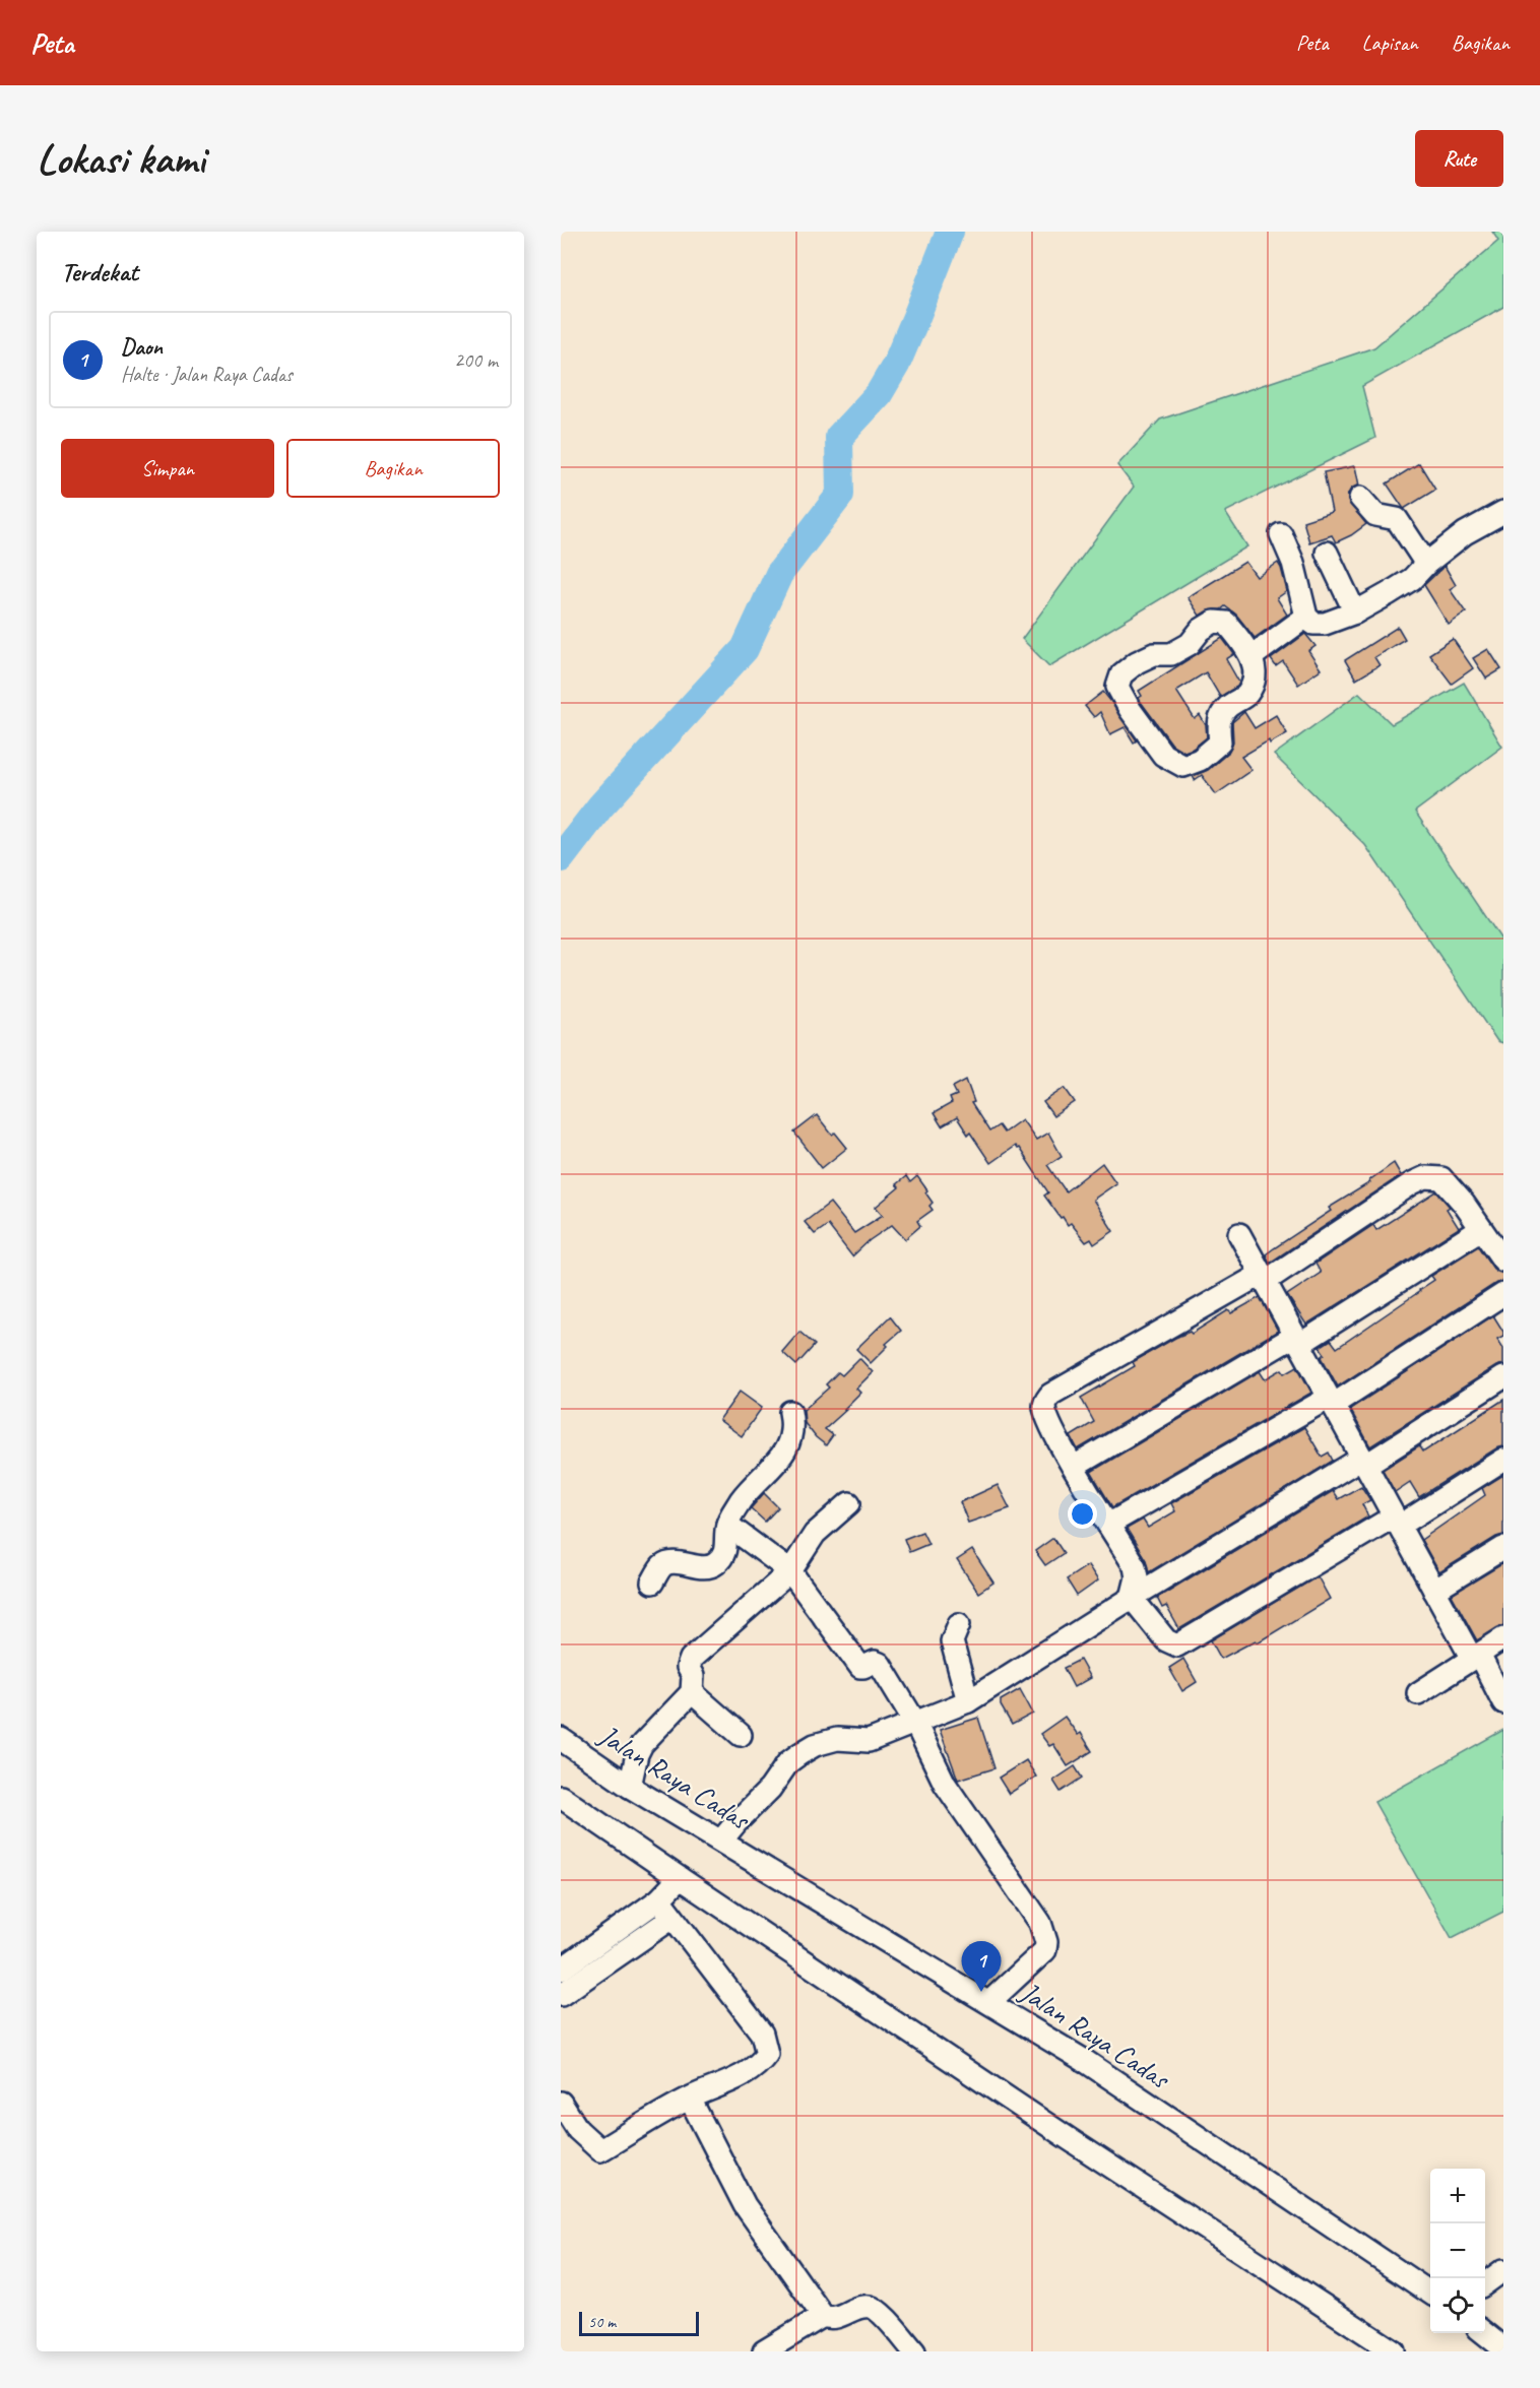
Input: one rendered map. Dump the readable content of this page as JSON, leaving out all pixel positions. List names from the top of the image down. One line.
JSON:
{"streets":{"street":["Jalan Raya Cadas"]},"scale_bar":"50 m","page":{"header":"Peta","nav":["Peta","Lapisan","Bagikan"],"buttons":["Rute",["Simpan","Bagikan"]],"title":"Lokasi kami","heading":"Terdekat","list":[{"mark":"1","name":"Daon","note":"Halte · Jalan Raya Cadas","value":"200 m"}],"pins":"1","map_buttons":["+","−"],"scale":"50 m"}}
